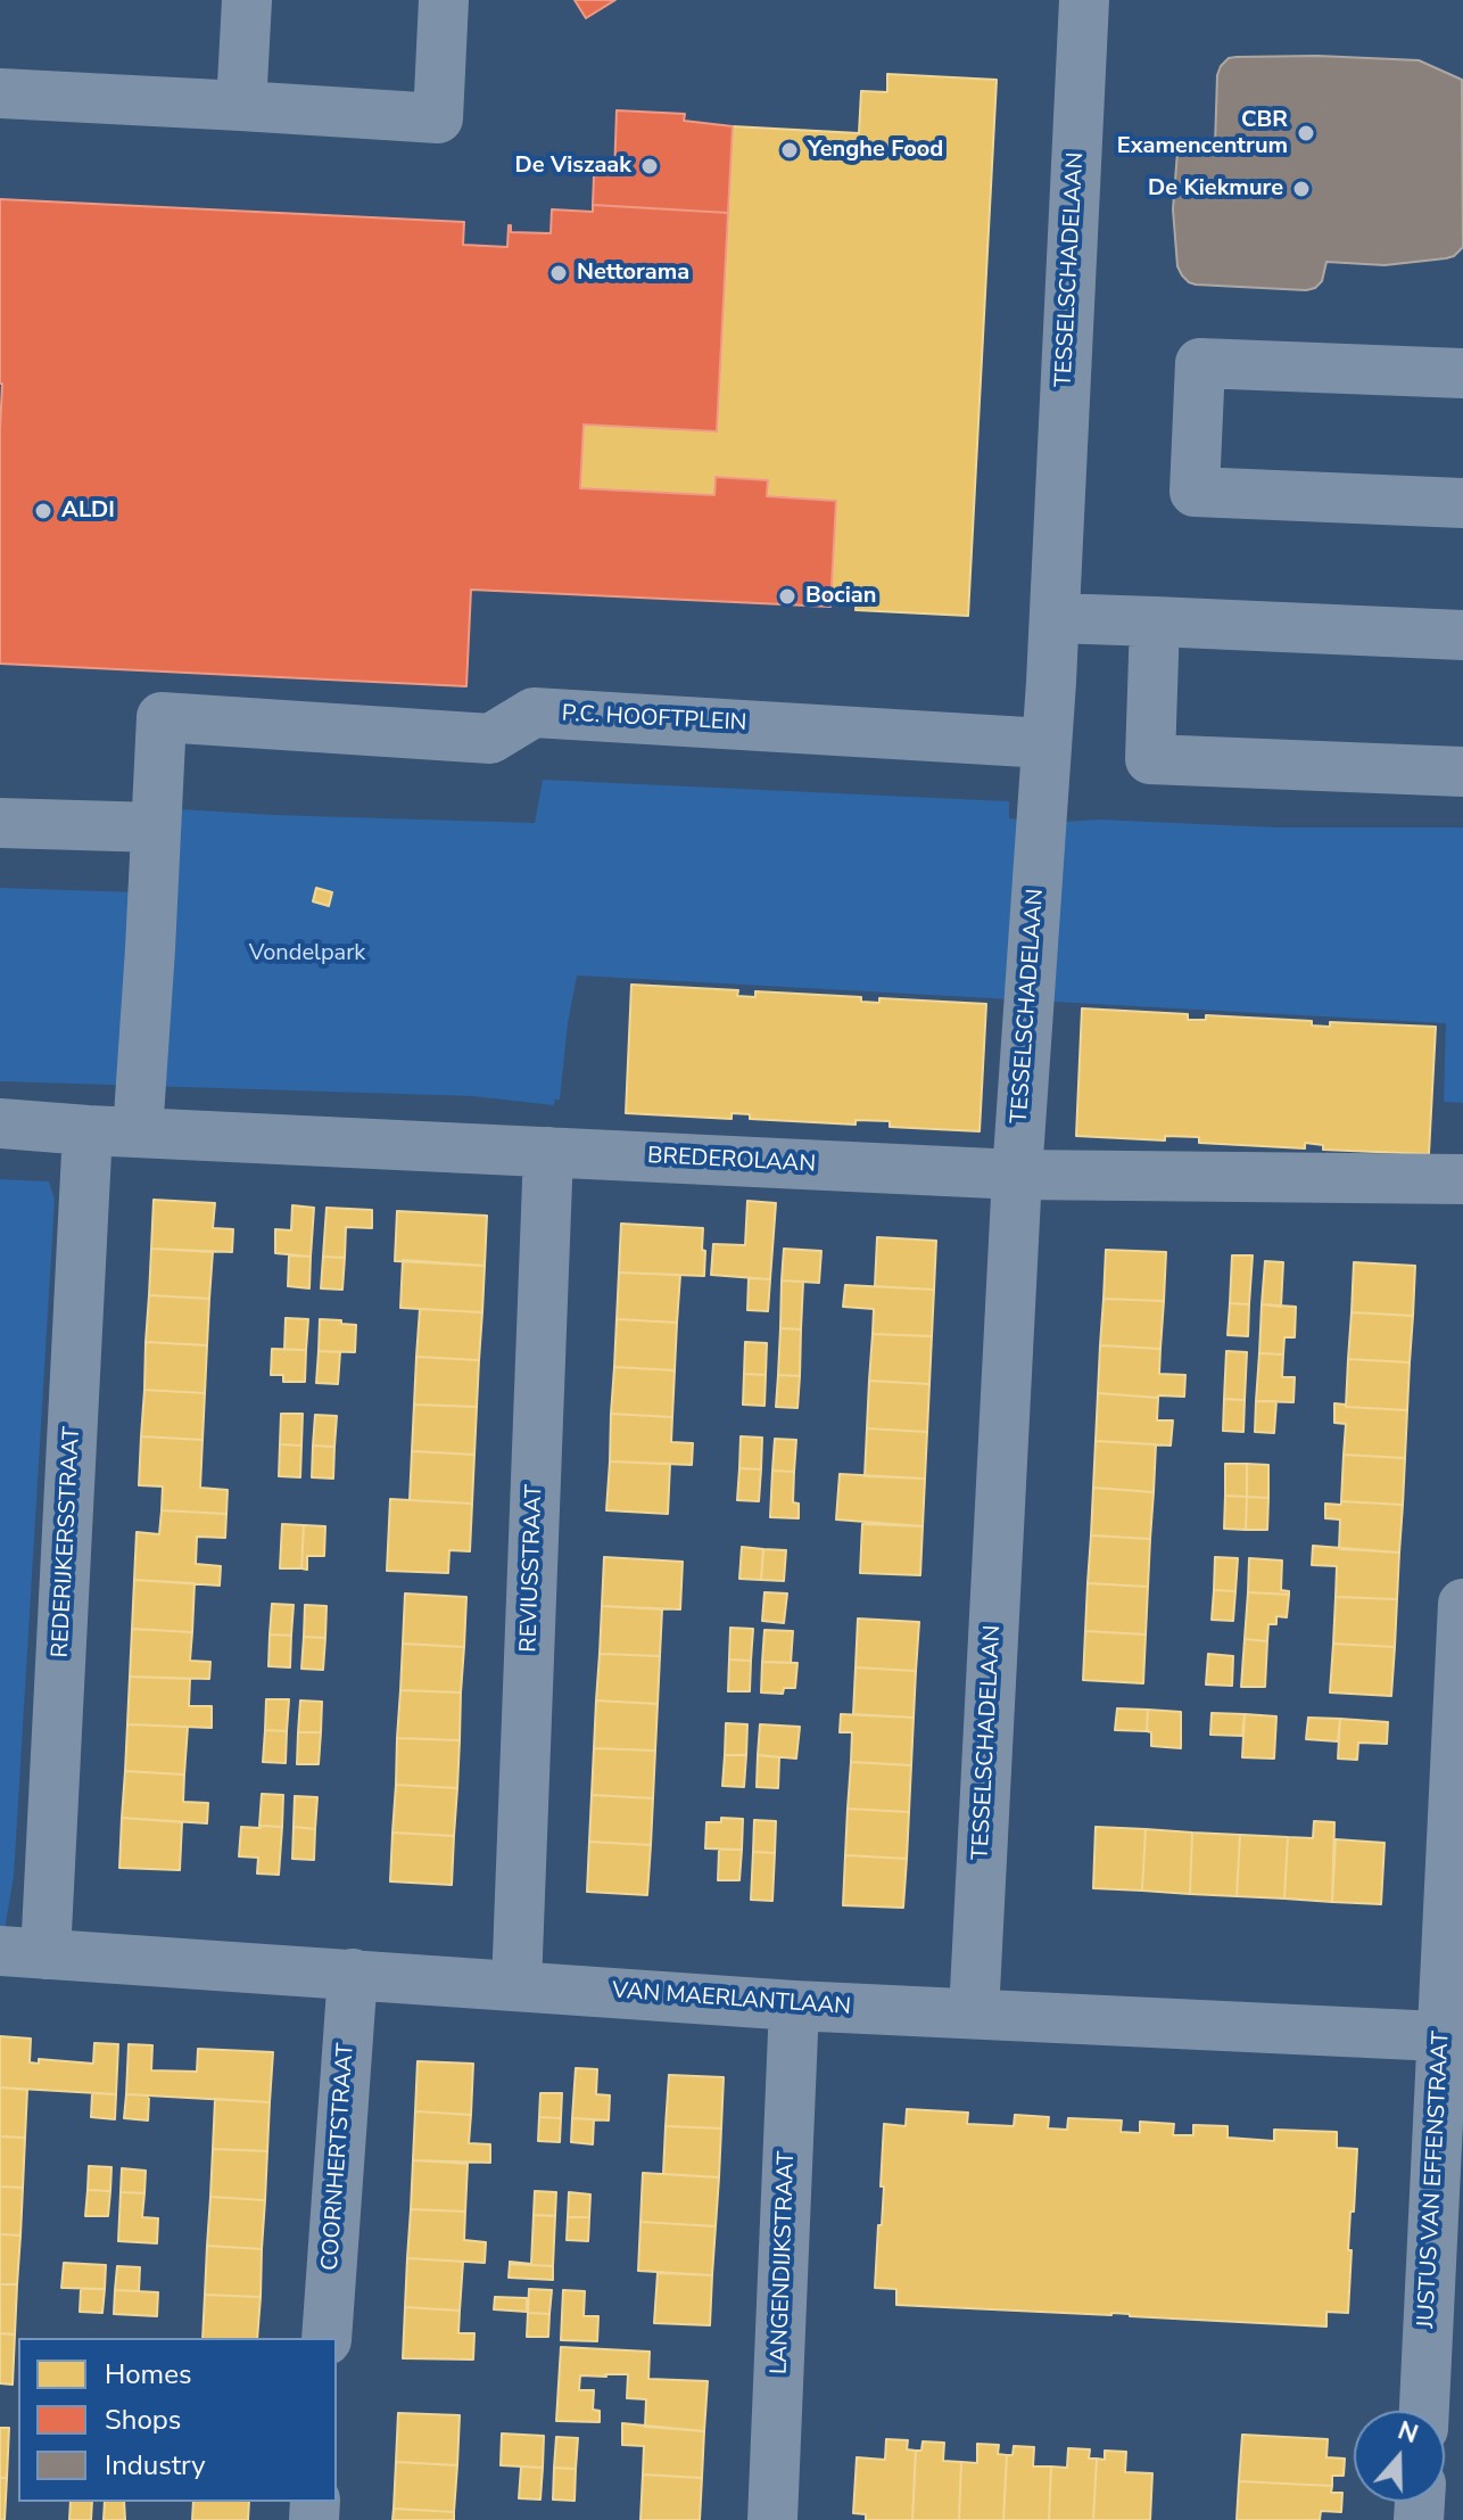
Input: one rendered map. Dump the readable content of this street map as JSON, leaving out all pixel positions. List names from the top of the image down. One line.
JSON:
{"streets":{"street":["TESSELSCHADELAAN","P.C. HOOFTPLEIN","BREDEROLAAN","REDERIJKERSSTRAAT","REVIUSSTRAAT","VAN MAERLANTLAAN","COORNHERTSTRAAT","JUSTUS VAN EFFENSTRAAT","LANGENDIJKSTRAAT"]},"crossings":[["TESSELSCHADELAAN","P.C. HOOFTPLEIN"],["TESSELSCHADELAAN","BREDEROLAAN"],["TESSELSCHADELAAN","VAN MAERLANTLAAN"],["BREDEROLAAN","REDERIJKERSSTRAAT"],["BREDEROLAAN","REVIUSSTRAAT"],["REDERIJKERSSTRAAT","VAN MAERLANTLAAN"],["REVIUSSTRAAT","VAN MAERLANTLAAN"],["VAN MAERLANTLAAN","COORNHERTSTRAAT"],["VAN MAERLANTLAAN","JUSTUS VAN EFFENSTRAAT"],["VAN MAERLANTLAAN","LANGENDIJKSTRAAT"]],"parks":["Vondelpark"],"places":["CBR Examencentrum","Yenghe Food","De Viszaak","De Kiekmure","Nettorama","ALDI","Bocian"],"legend":["Homes","Shops","Industry"],"north":"top"}
